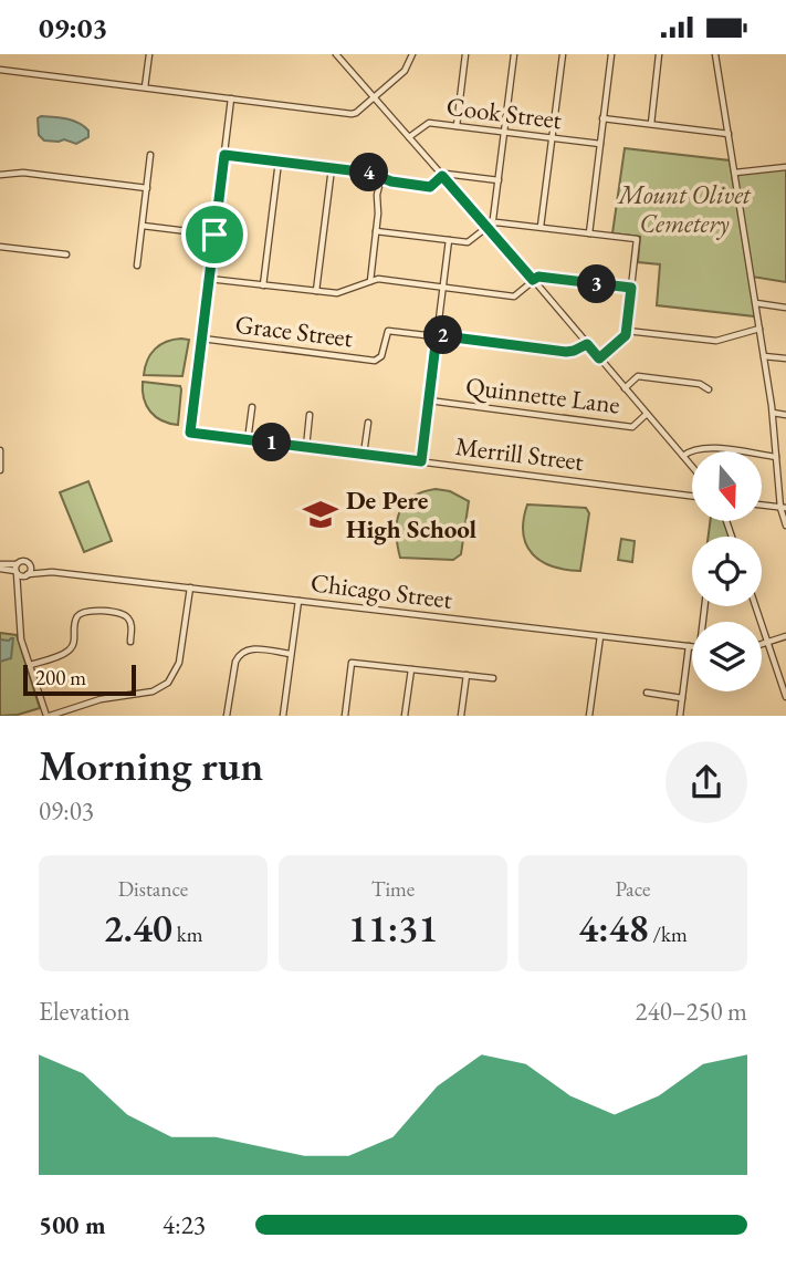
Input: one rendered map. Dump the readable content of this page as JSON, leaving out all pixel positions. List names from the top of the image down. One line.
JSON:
{"streets":{"street":["Cook Street","Grace Street","Quinnette Lane","Merrill Street","Chicago Street"]},"crossings":[["Grace Street","Merrill Street"]],"parks":["Mount Olivet Cemetery"],"places":{"school or university":["De Pere High School"]},"scale_bar":"200 m","north":"bottom","page":{"status":"09:03","pins":["4","3","2","1"],"scale":"200 m","heading":["Morning run","09:03"],"stats":[["Distance","2.40 km"],["Time","11:31"],["Pace","4:48 /km"]],"chart":["Elevation","240–250 m"],"list":[{"name":"500 m","note":"4:23"}]}}
